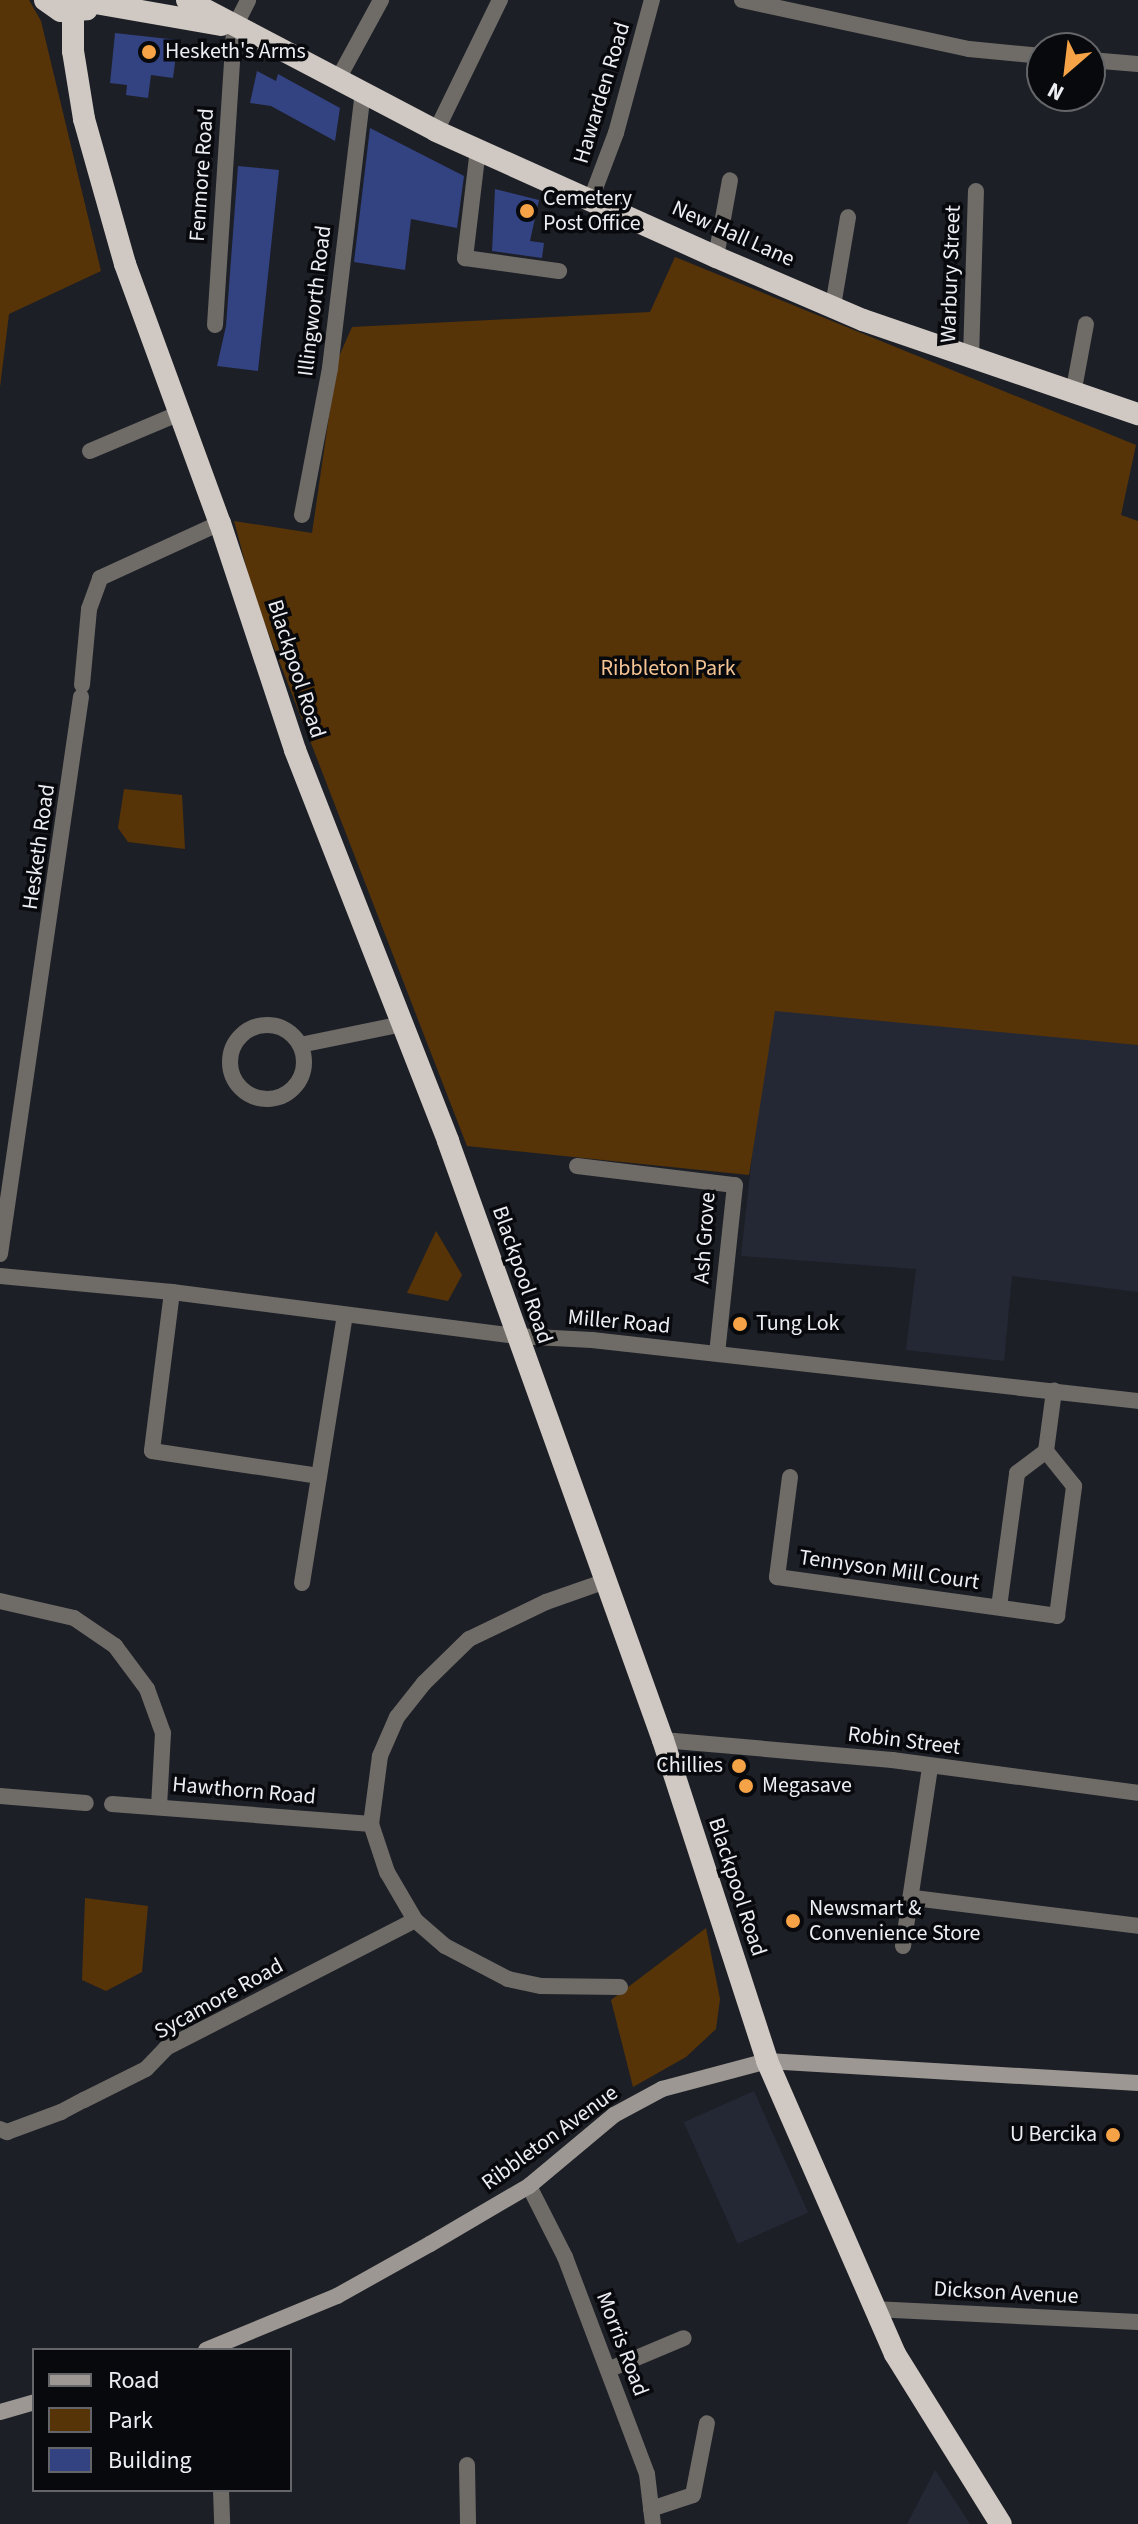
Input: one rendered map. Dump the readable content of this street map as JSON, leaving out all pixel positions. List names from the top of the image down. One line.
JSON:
{"streets":{"highway":["New Hall Lane","Blackpool Road"],"main road":["Ribbleton Avenue"],"street":["Hawarden Road","Fenmore Road","Warbury Street","Illingworth Road","Hesketh Road","Ash Grove","Miller Road","Tennyson Mill Court","Robin Street","Hawthorn Road","Sycamore Road","Dickson Avenue","Morris Road"]},"crossings":[["Hawarden Road","New Hall Lane"],["Fenmore Road","New Hall Lane"],["New Hall Lane","Warbury Street"],["New Hall Lane","Illingworth Road"],["Blackpool Road","Hesketh Road"],["Blackpool Road","Miller Road"],["Blackpool Road","Robin Street"],["Blackpool Road","Ribbleton Avenue"],["Blackpool Road","Dickson Avenue"],["Ash Grove","Miller Road"],["Ribbleton Avenue","Morris Road"]],"parks":["Ribbleton Park"],"places":["Hesketh's Arms","Cemetery Post Office","Tung Lok","Chillies","Megasave","Newsmart & Convenience Store","U Bercika"],"legend":["Road","Park","Building"],"north":"bottom left"}
